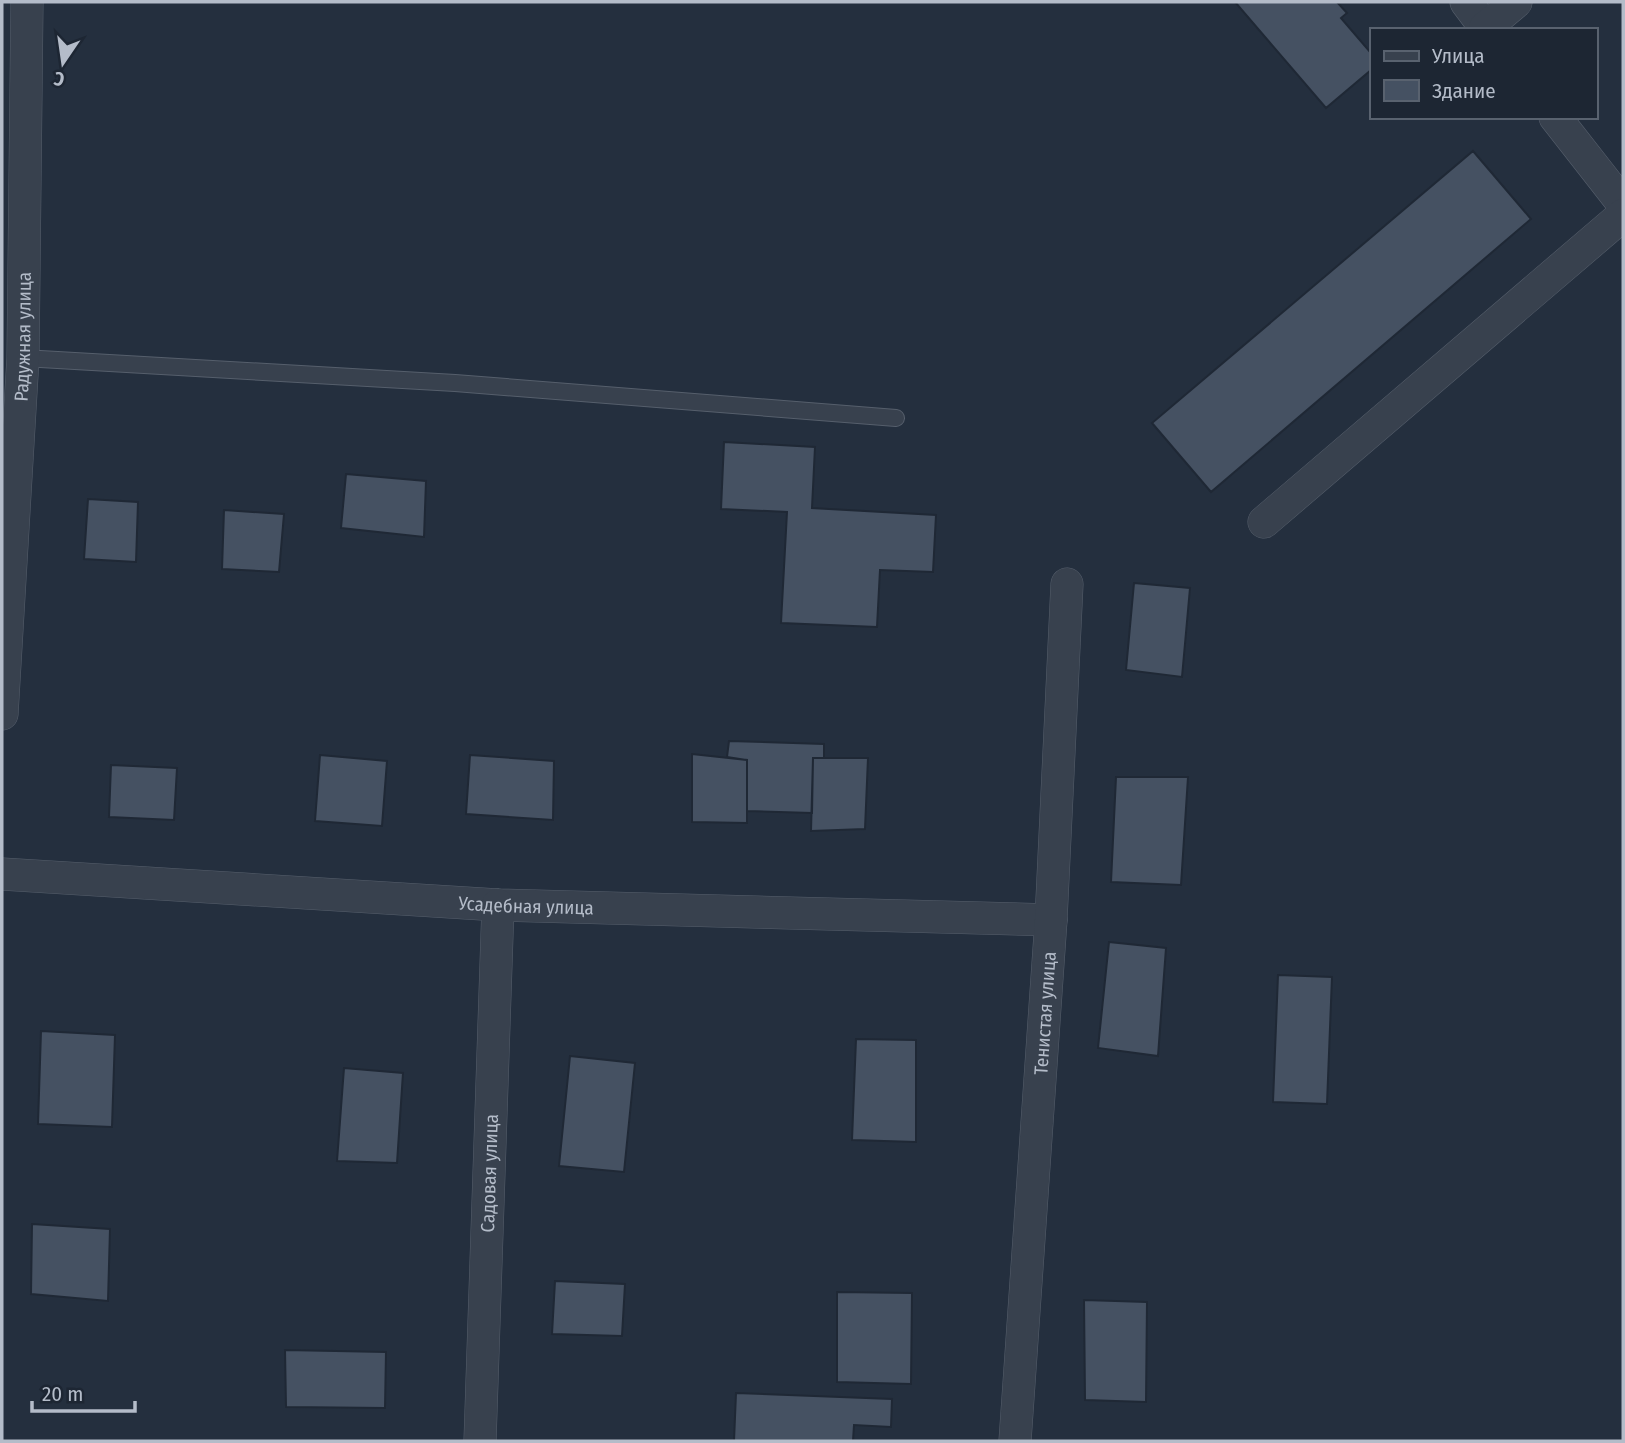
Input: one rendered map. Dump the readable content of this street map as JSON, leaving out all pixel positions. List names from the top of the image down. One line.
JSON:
{"streets":{"street":["Радужная улица","Усадебная улица","Тенистая улица","Садовая улица"]},"crossings":[["Усадебная улица","Тенистая улица"],["Усадебная улица","Садовая улица"]],"legend":["Улица","Здание"],"scale_bar":"20 m","north":"bottom"}
